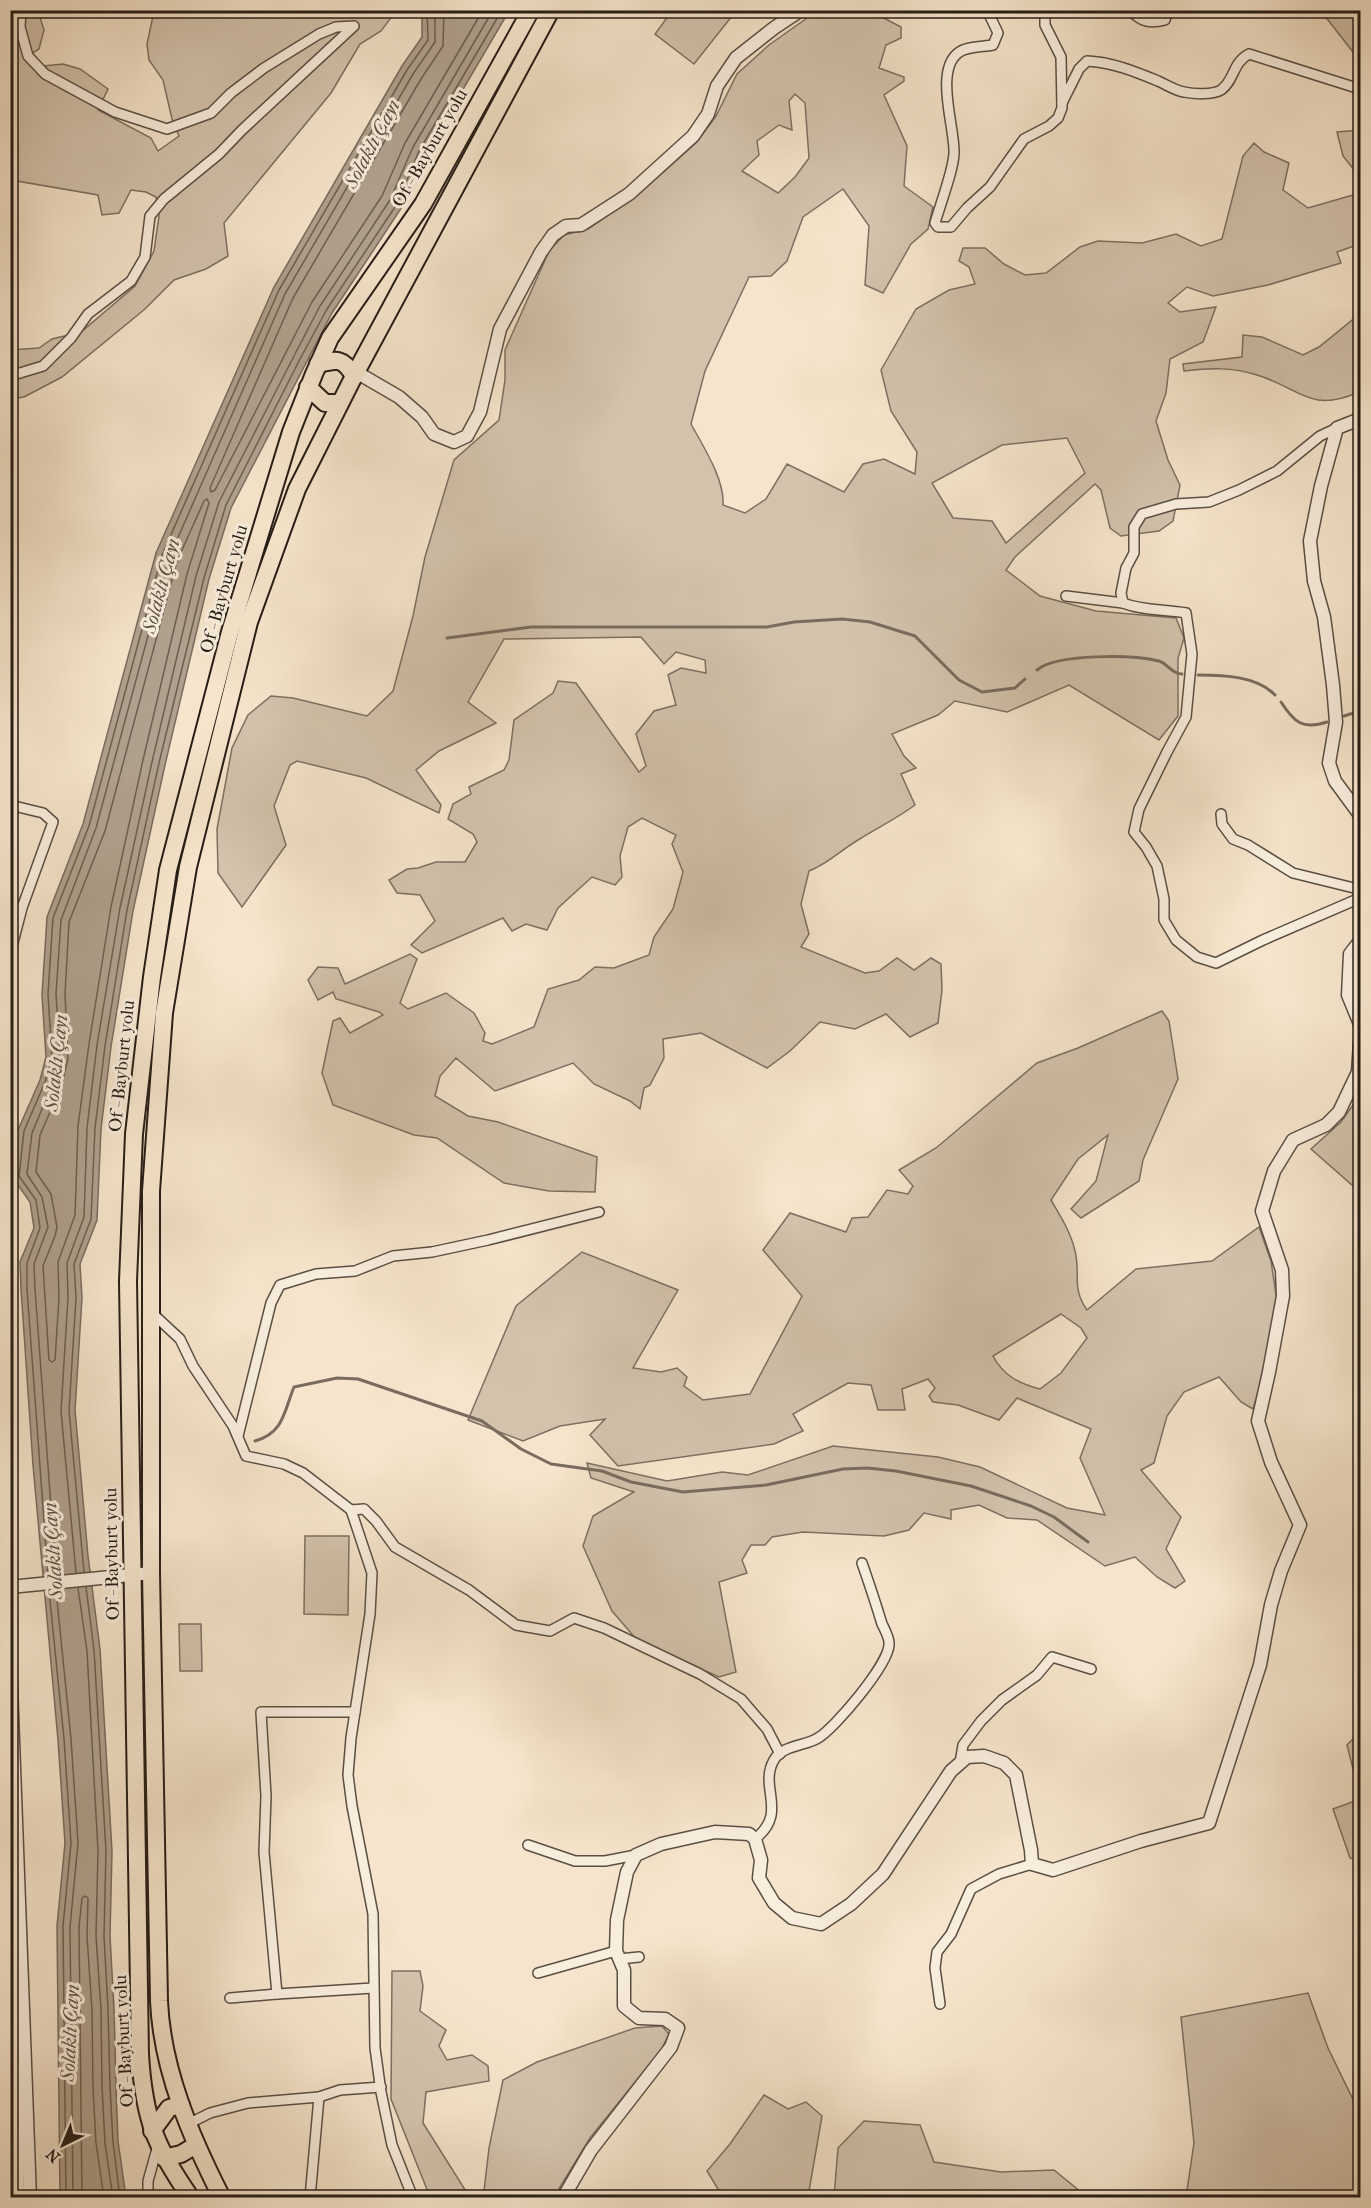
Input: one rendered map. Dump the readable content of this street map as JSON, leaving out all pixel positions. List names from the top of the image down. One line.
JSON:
{"streets":{"highway":["Of - Bayburt yolu"]},"water":["Solaklı Çayı"],"north":"bottom left"}
